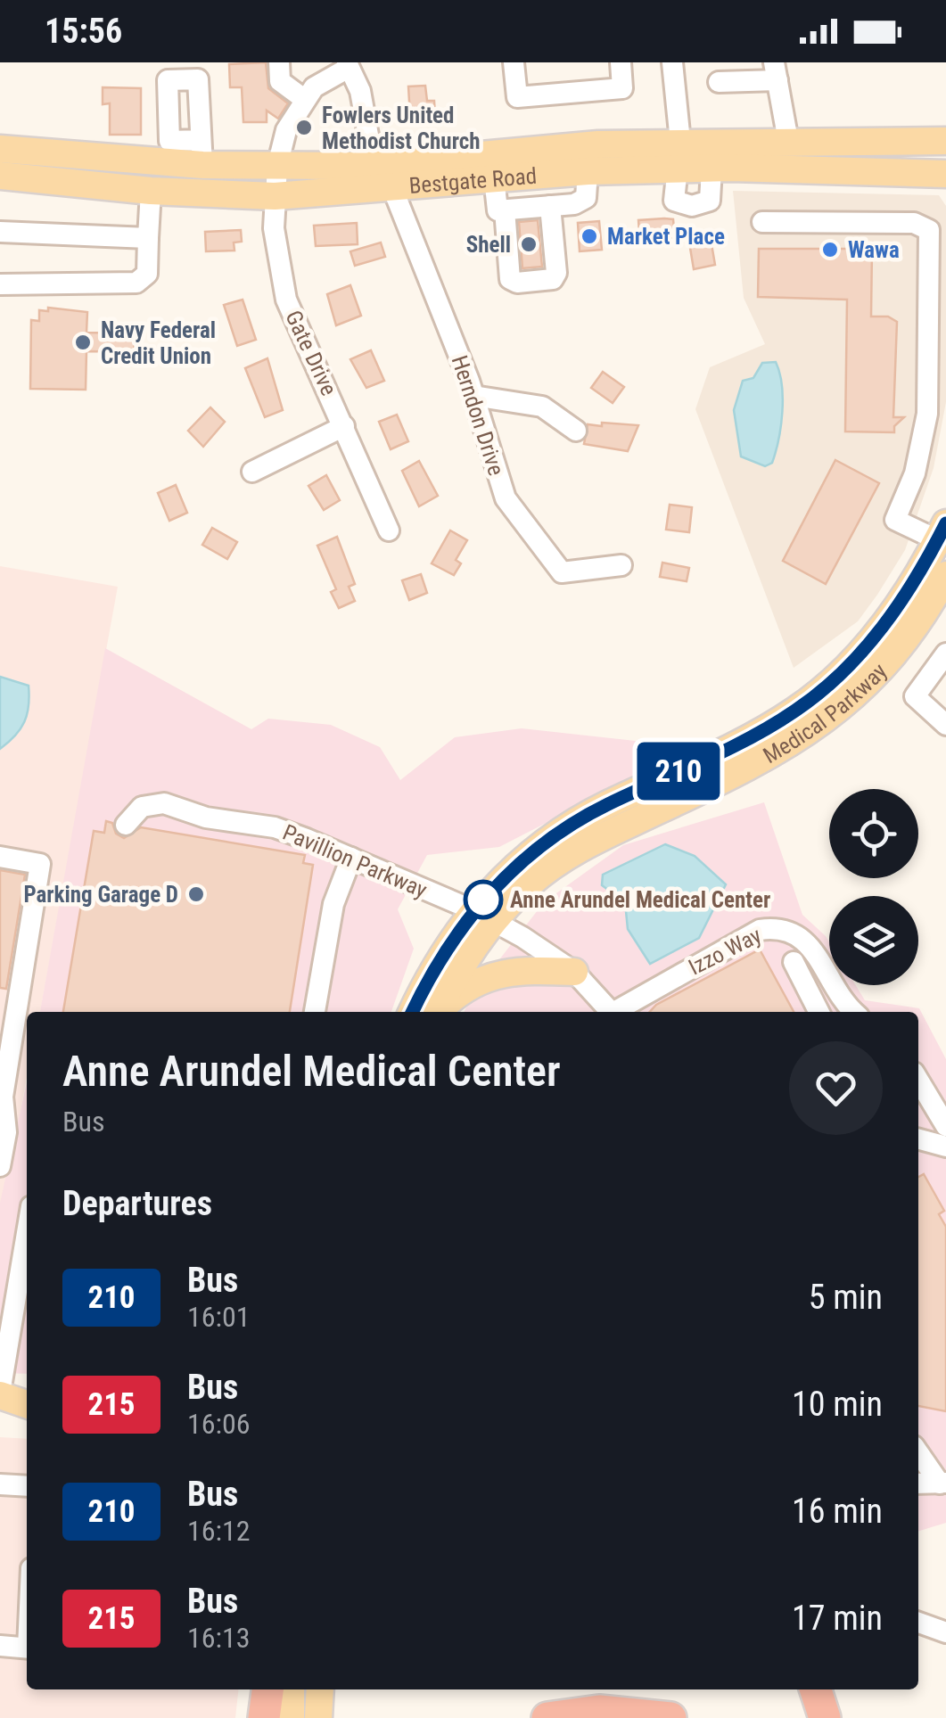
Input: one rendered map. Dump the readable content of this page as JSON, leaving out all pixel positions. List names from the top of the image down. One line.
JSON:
{"streets":{"main road":["Bestgate Road","Medical Parkway"],"street":["Gate Drive","Herndon Drive","Pavillion Parkway","Izzo Way"]},"crossings":[["Bestgate Road","Gate Drive"],["Bestgate Road","Herndon Drive"],["Medical Parkway","Pavillion Parkway"]],"places":["Fowlers United Methodist Church","Market Place","Shell","Wawa","Navy Federal Credit Union","Parking Garage D","Anne Arundel Medical Center"],"lines":["bus line 210"],"page":{"status":"15:56","on_map":"210","heading":[["Anne Arundel Medical Center","Bus"],"Departures"],"list":[{"mark":"210","name":"Bus","note":"16:01","value":"5 min"},{"mark":"215","name":"Bus","note":"16:06","value":"10 min"},{"mark":"210","name":"Bus","note":"16:12","value":"16 min"},{"mark":"215","name":"Bus","note":"16:13","value":"17 min"}]}}
